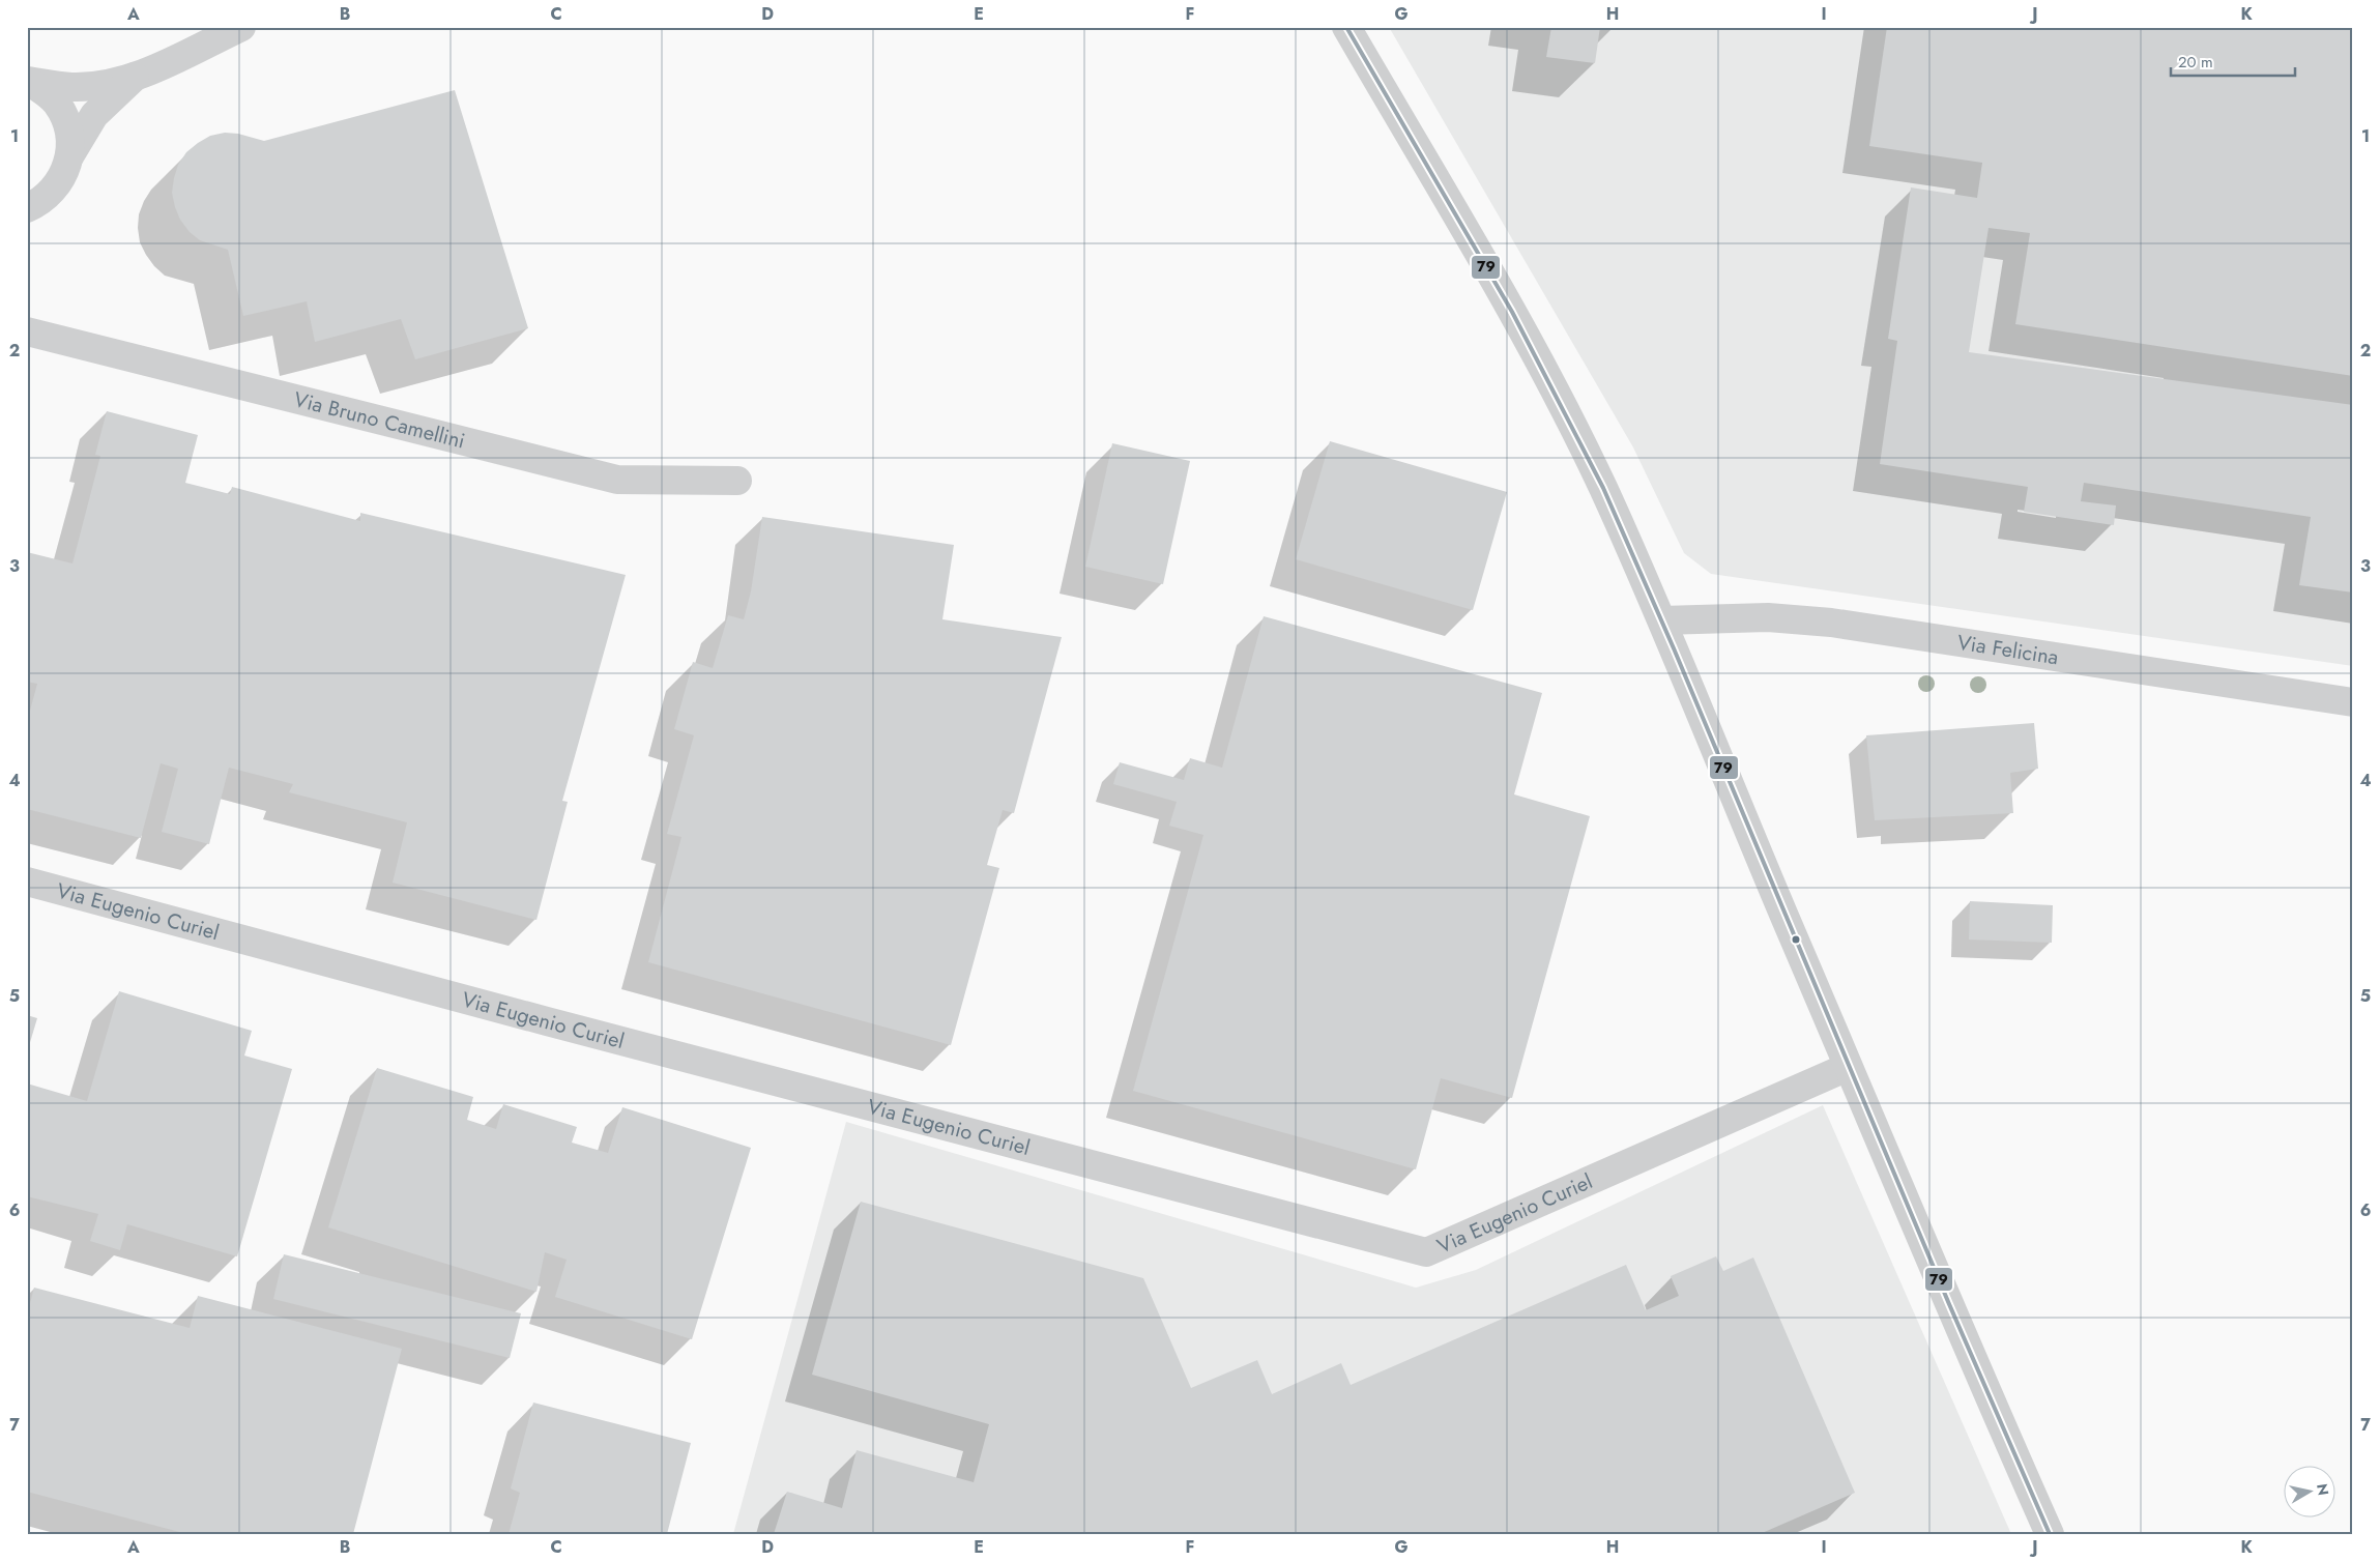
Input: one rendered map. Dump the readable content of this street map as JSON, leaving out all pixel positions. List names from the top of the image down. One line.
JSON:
{"streets":{"street":["Via Bruno Camellini","Via Felicina","Via Eugenio Curiel"]},"lines":["transit line 79"],"scale_bar":"20 m","north":"right","grid":{"columns":["A","B","C","D","E","F","G","H","I","J","K"],"rows":["1","2","3","4","5","6","7"]}}
